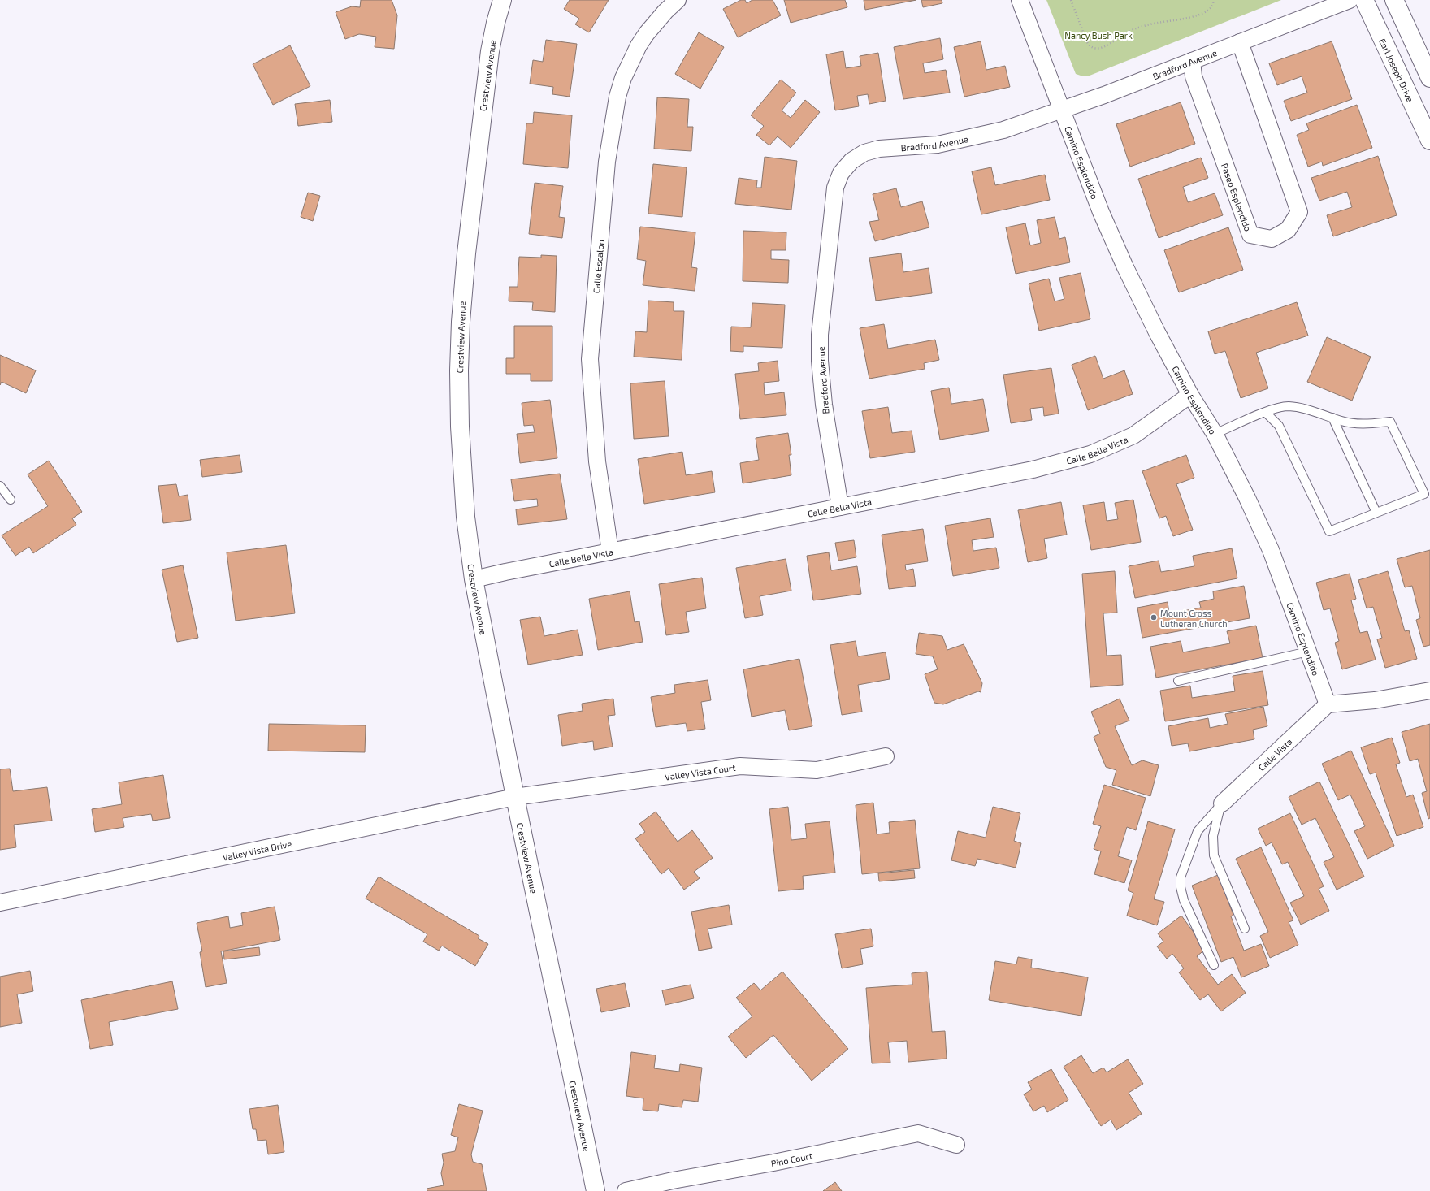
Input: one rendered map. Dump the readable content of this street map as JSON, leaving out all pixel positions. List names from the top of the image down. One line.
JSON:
{"streets":{"street":["Bradford Avenue","Earl Joseph Drive","Crestview Avenue","Camino Esplendido","Paseo Esplendido","Calle Escalon","Calle Bella Vista","Calle Vista","Valley Vista Court","Valley Vista Drive","Pino Court"]},"crossings":[["Bradford Avenue","Camino Esplendido"],["Bradford Avenue","Paseo Esplendido"],["Bradford Avenue","Calle Bella Vista"],["Crestview Avenue","Calle Bella Vista"],["Crestview Avenue","Valley Vista Court"],["Crestview Avenue","Valley Vista Drive"],["Camino Esplendido","Calle Bella Vista"],["Camino Esplendido","Calle Vista"],["Calle Escalon","Calle Bella Vista"],["Valley Vista Court","Valley Vista Drive"]],"parks":["Nancy Bush Park"],"places":["Mount Cross Lutheran Church"]}
